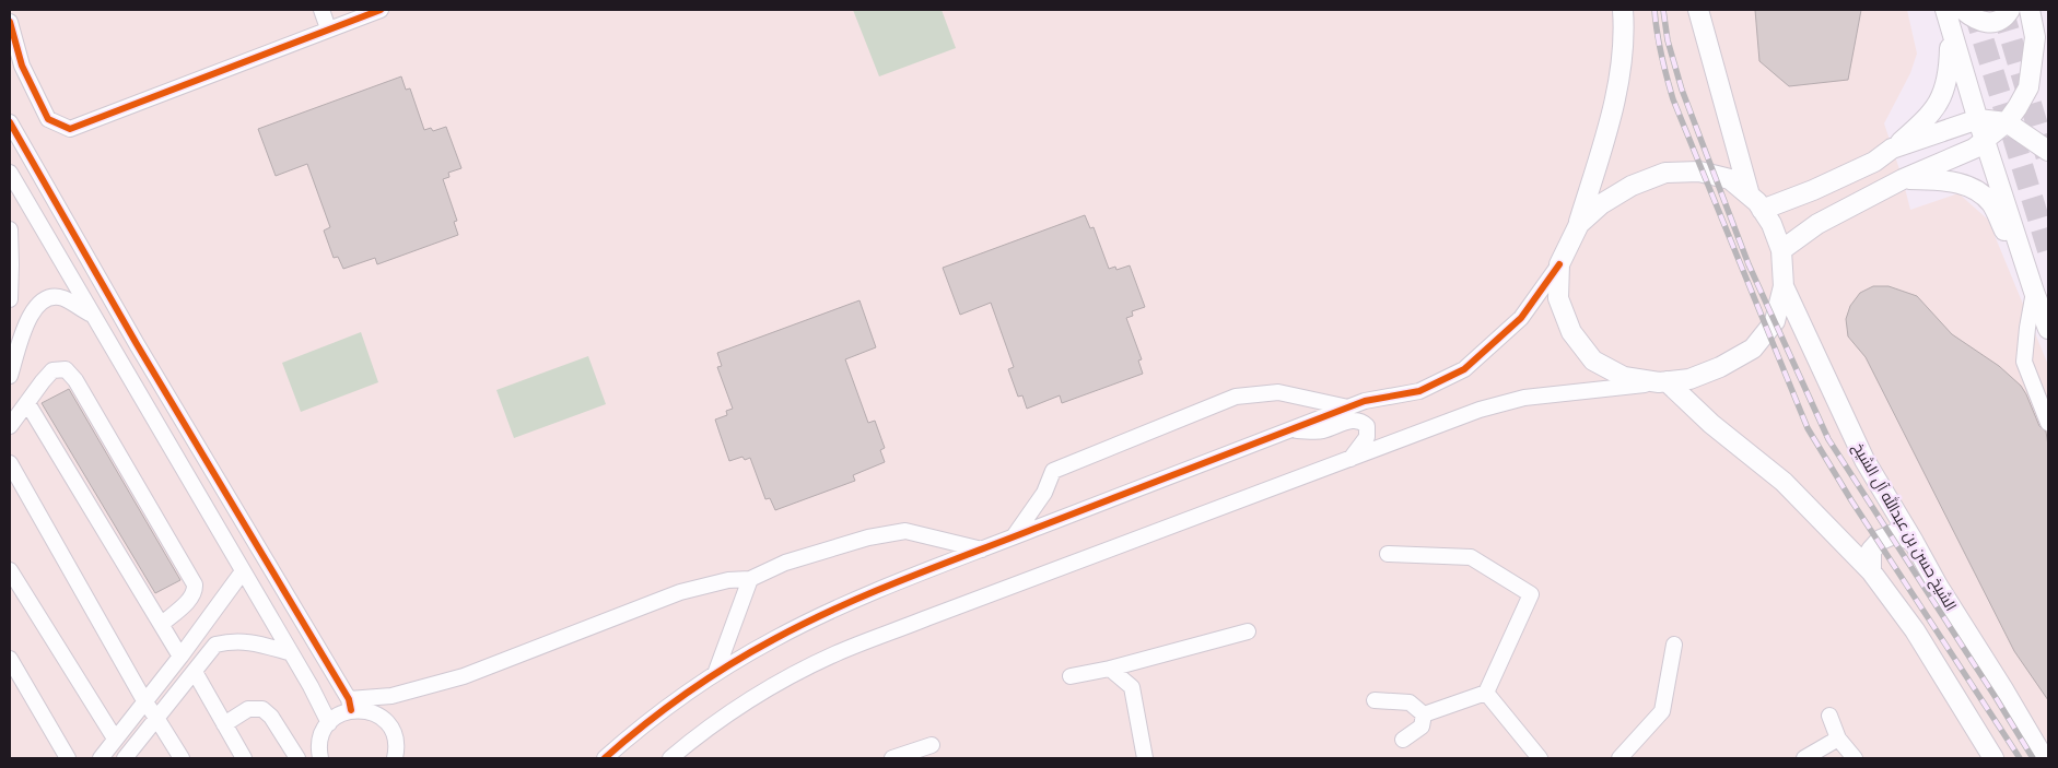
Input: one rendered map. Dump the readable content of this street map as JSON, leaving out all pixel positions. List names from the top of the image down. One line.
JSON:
{"streets":{"main road":["الشيخ حسن بن عبدالله آل الشيخ"]}}
